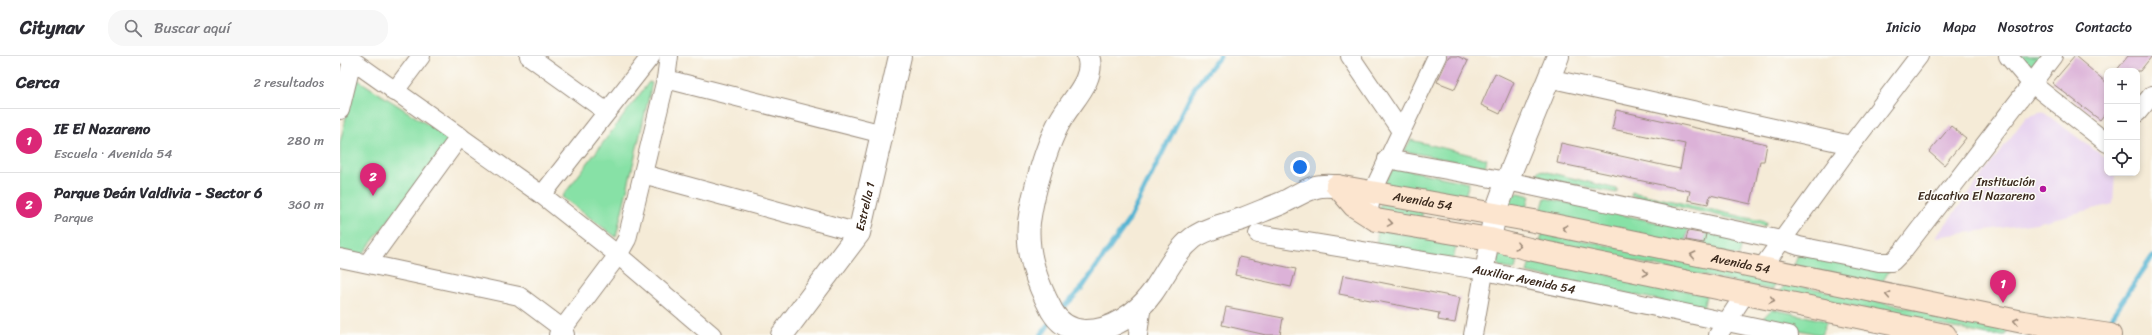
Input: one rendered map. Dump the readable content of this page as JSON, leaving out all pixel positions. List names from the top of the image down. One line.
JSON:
{"streets":{"main road":["Avenida 54"],"street":["Estrella 1","Auxiliar Avenida 54"]},"places":["Institución Educativa El Nazareno"],"page":{"header":"Citynav","search":"Buscar aquí","nav":["Inicio","Mapa","Nosotros","Contacto"],"heading":["Cerca","2 resultados"],"map_buttons":["+","−"],"list":[{"mark":"1","name":"IE El Nazareno","note":"Escuela · Avenida 54","value":"280 m"},{"mark":"2","name":"Parque Deán Valdivia - Sector 6","note":"Parque","value":"360 m"}],"pins":["2","1"]}}
